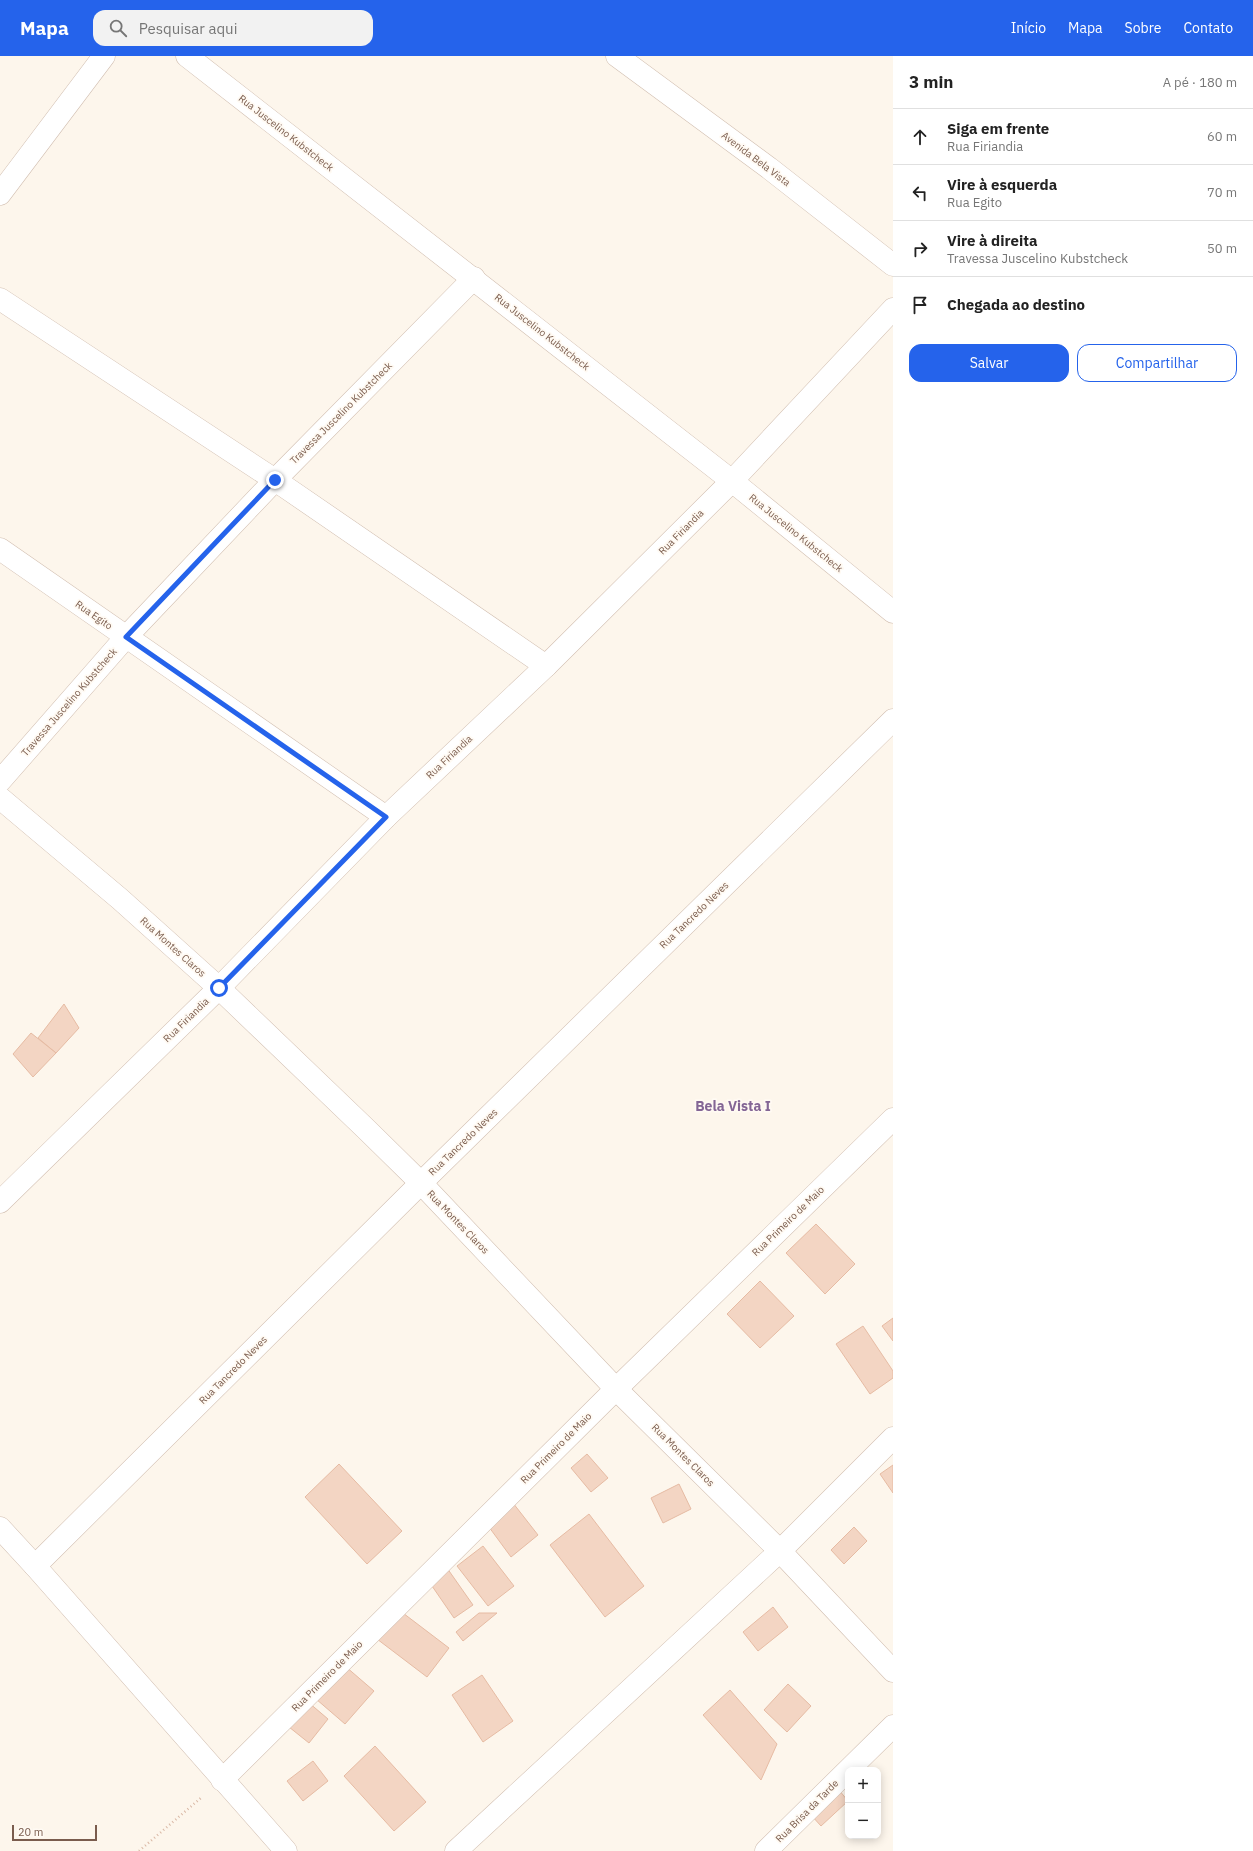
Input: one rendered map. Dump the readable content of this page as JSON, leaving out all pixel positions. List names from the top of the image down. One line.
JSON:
{"streets":{"street":["Rua Juscelino Kubstcheck","Avenida Bela Vista","Travessa Juscelino Kubstcheck","Rua Firiandia","Rua Egito","Rua Tancredo Neves","Rua Montes Claros","Rua Primeiro de Maio","Rua Brisa da Tarde"]},"crossings":[["Rua Juscelino Kubstcheck","Travessa Juscelino Kubstcheck"],["Rua Juscelino Kubstcheck","Rua Firiandia"],["Travessa Juscelino Kubstcheck","Rua Egito"],["Rua Firiandia","Rua Egito"],["Rua Firiandia","Rua Montes Claros"],["Rua Tancredo Neves","Rua Montes Claros"],["Rua Montes Claros","Rua Primeiro de Maio"]],"districts":["Bela Vista I"],"scale_bar":"20 m","page":{"header":"Mapa","search":"Pesquisar aqui","nav":["Início","Mapa","Sobre","Contato"],"heading":["3 min","A pé · 180 m"],"list":[["Siga em frente","Rua Firiandia","60 m"],["Vire à esquerda","Rua Egito","70 m"],["Vire à direita","Travessa Juscelino Kubstcheck","50 m"],"Chegada ao destino"],"buttons":["Salvar","Compartilhar"],"map_buttons":["+","−"],"scale":"20 m"}}
